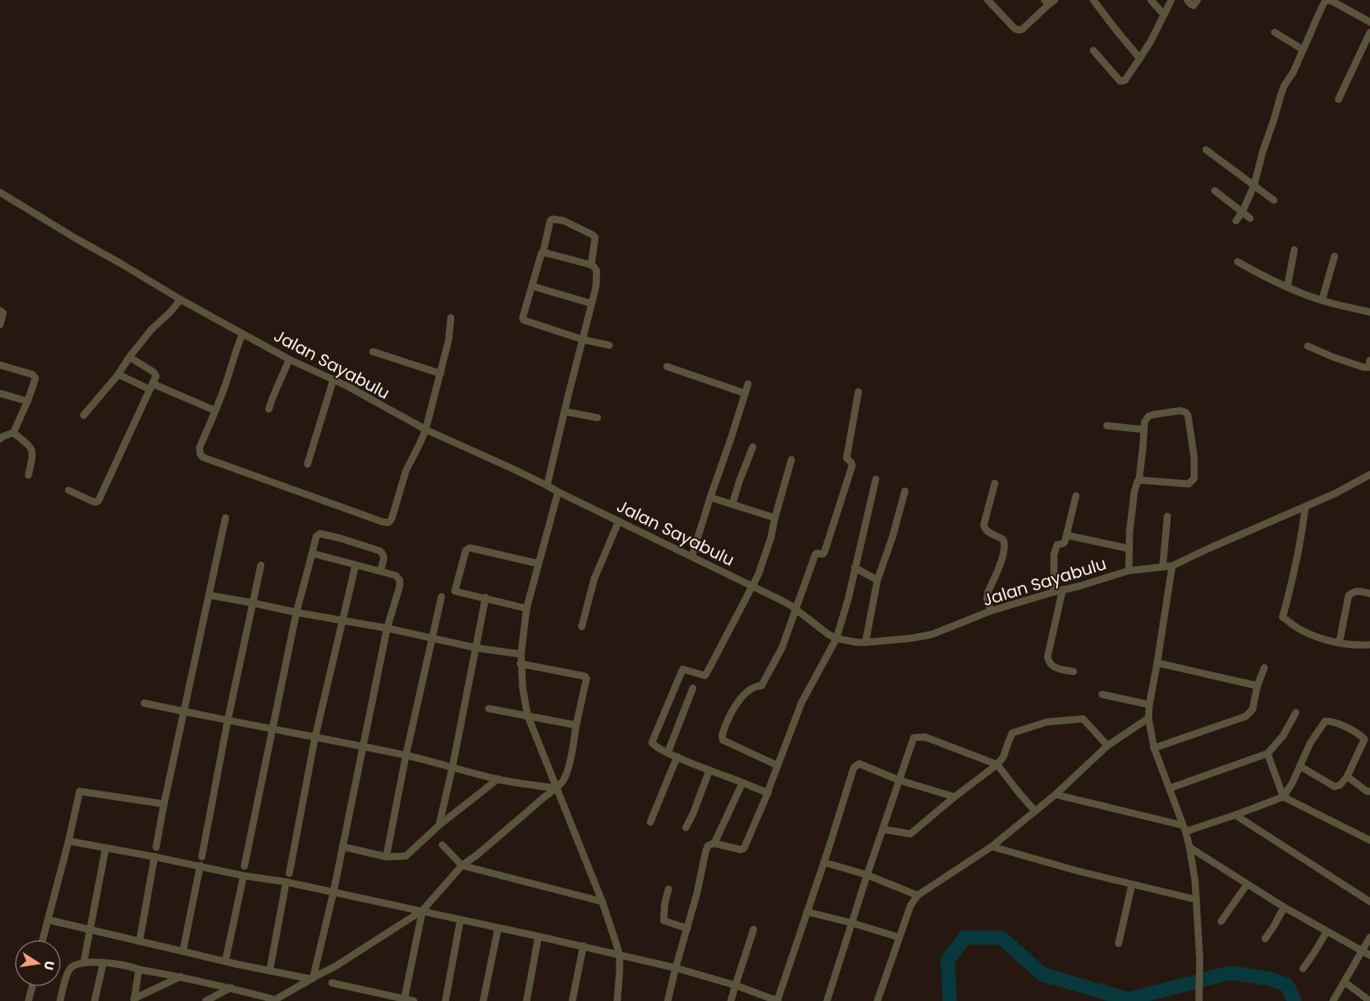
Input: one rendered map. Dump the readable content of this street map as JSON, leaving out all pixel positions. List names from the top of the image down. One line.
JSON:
{"streets":{"street":["Jalan Sayabulu"]},"north":"right"}
